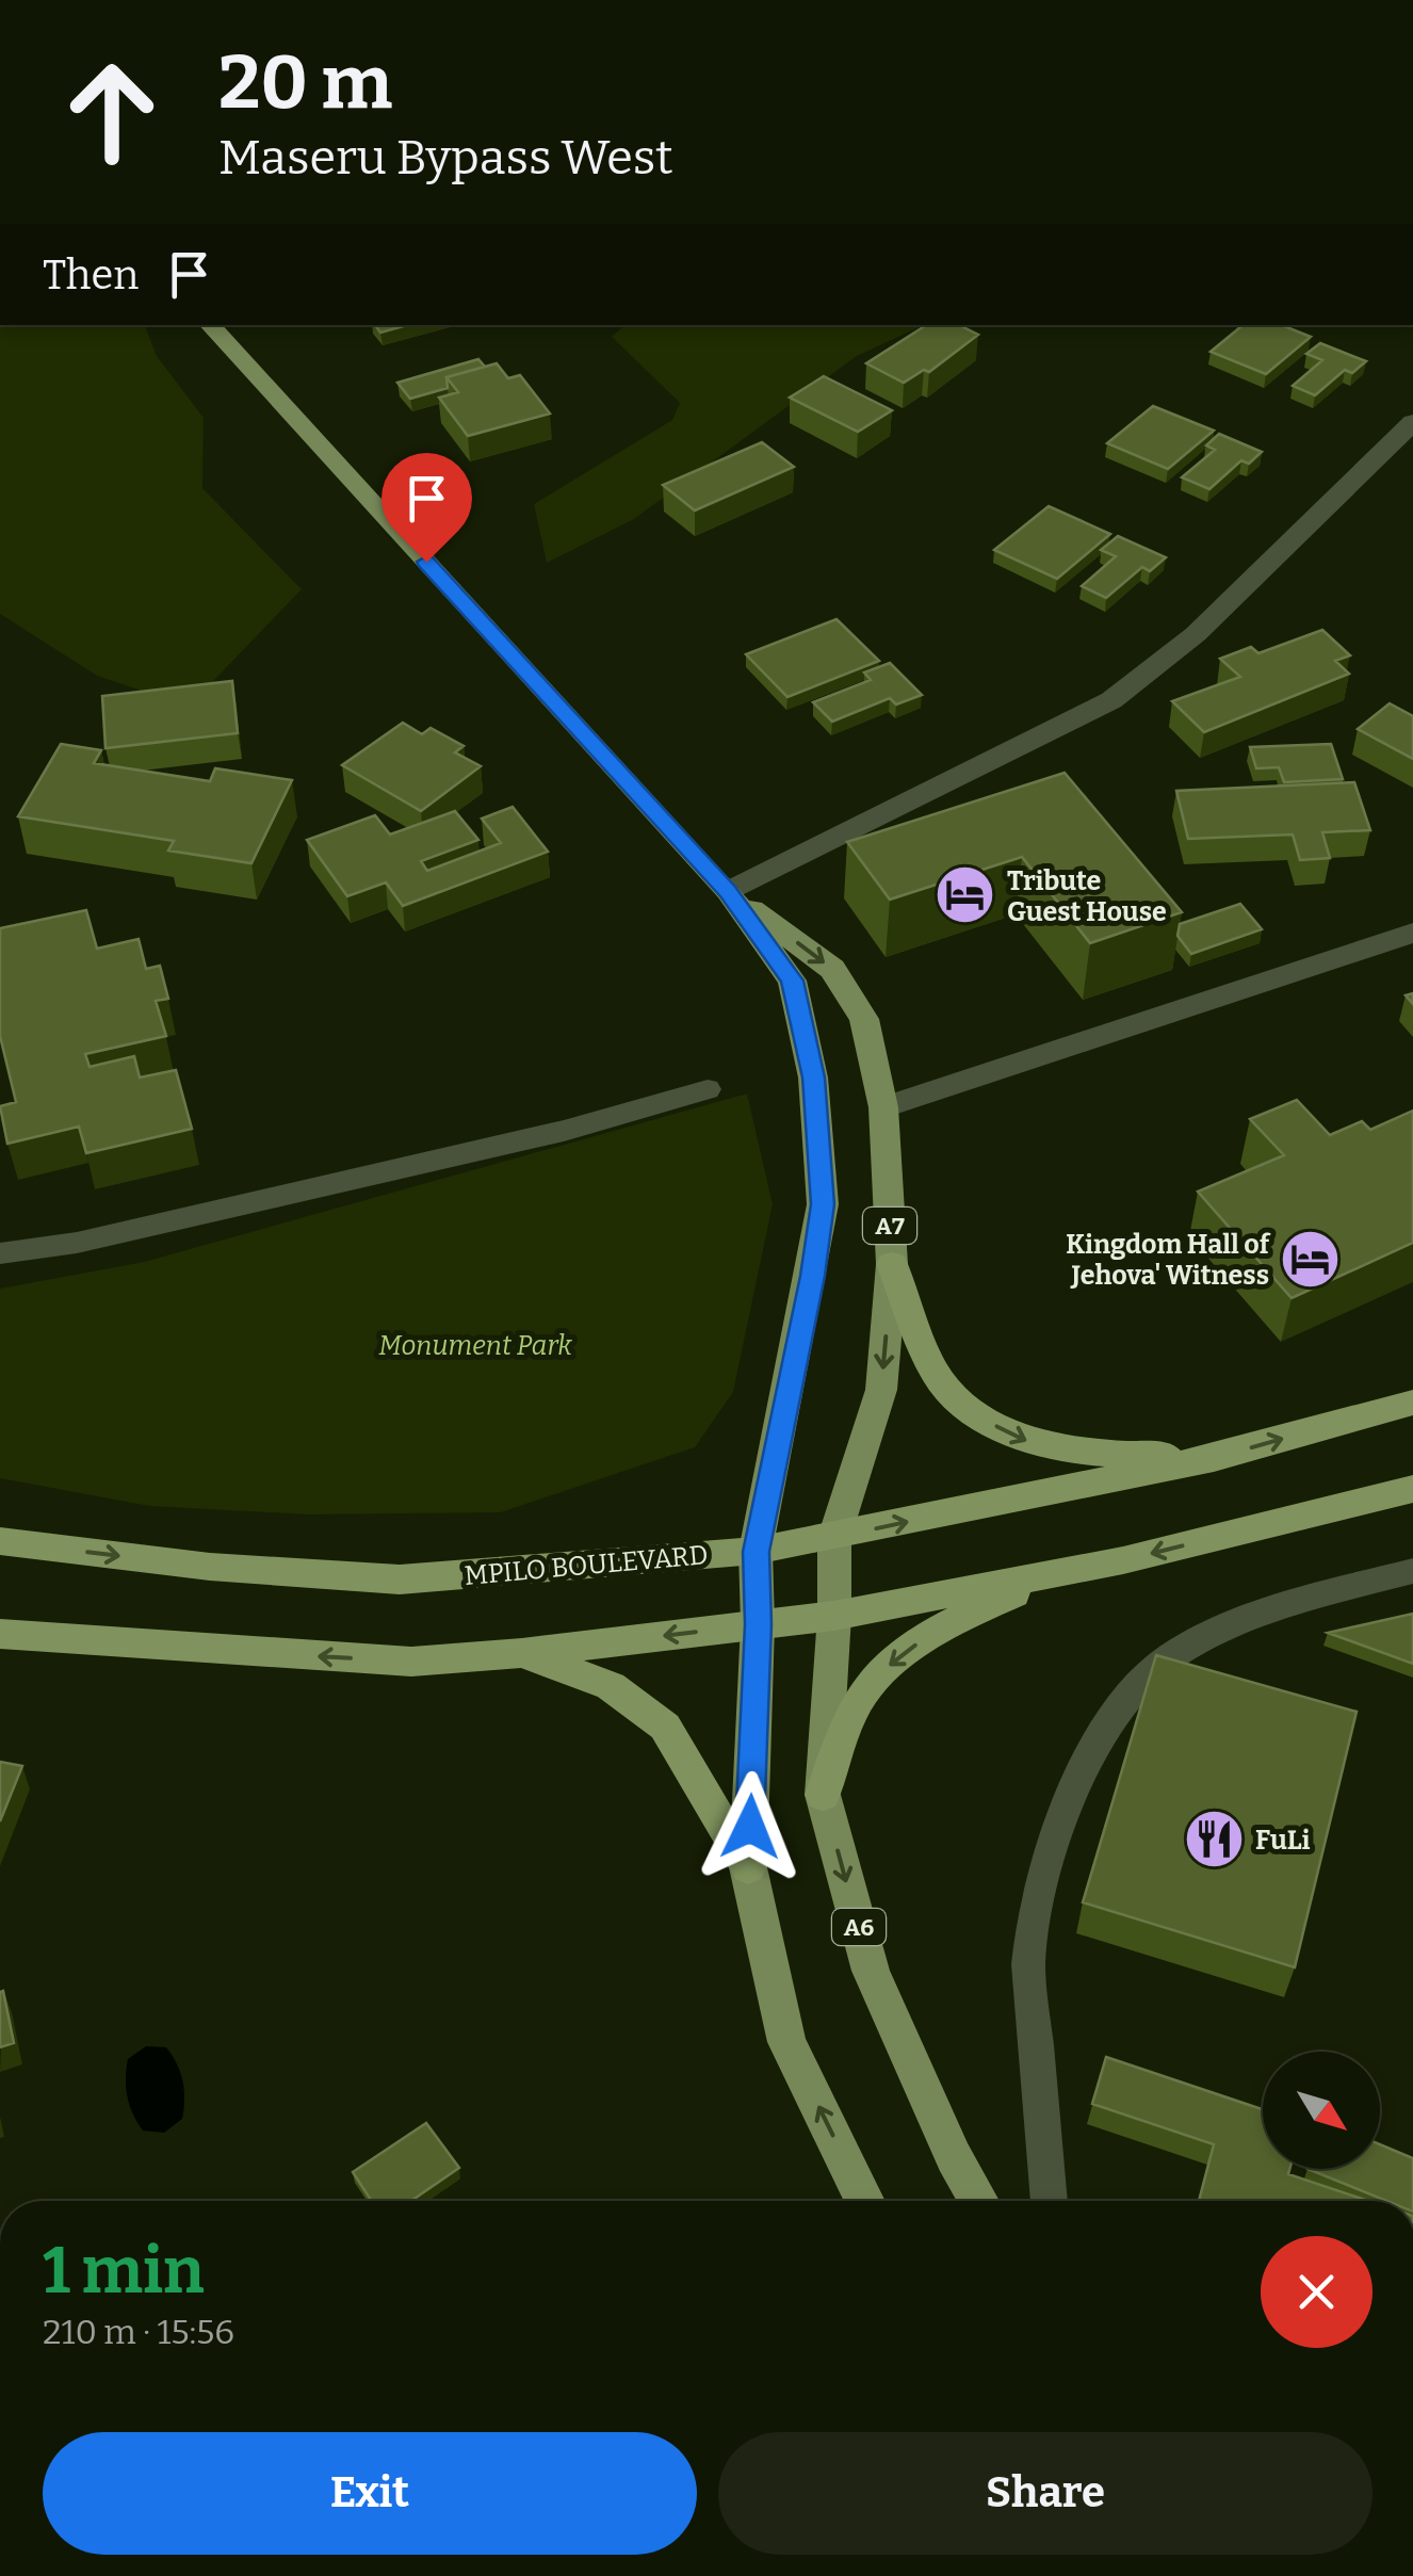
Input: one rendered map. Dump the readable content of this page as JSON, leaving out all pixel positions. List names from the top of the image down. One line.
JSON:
{"streets":{"highway":["MPILO BOULEVARD"],"main road":["A7","A6"]},"crossings":[["A7","MPILO BOULEVARD"],["A7","A6"]],"parks":["Monument Park"],"places":{"hotel":["Tribute Guest House","Kingdom Hall of Jehova' Witness"],"restaurant":["FuLi"]},"north":"bottom right","page":{"turn":["20 m","Maseru Bypass West"],"then":"Then","heading":["1 min","210 m · 15:56"],"buttons":["Exit","Share"]}}
